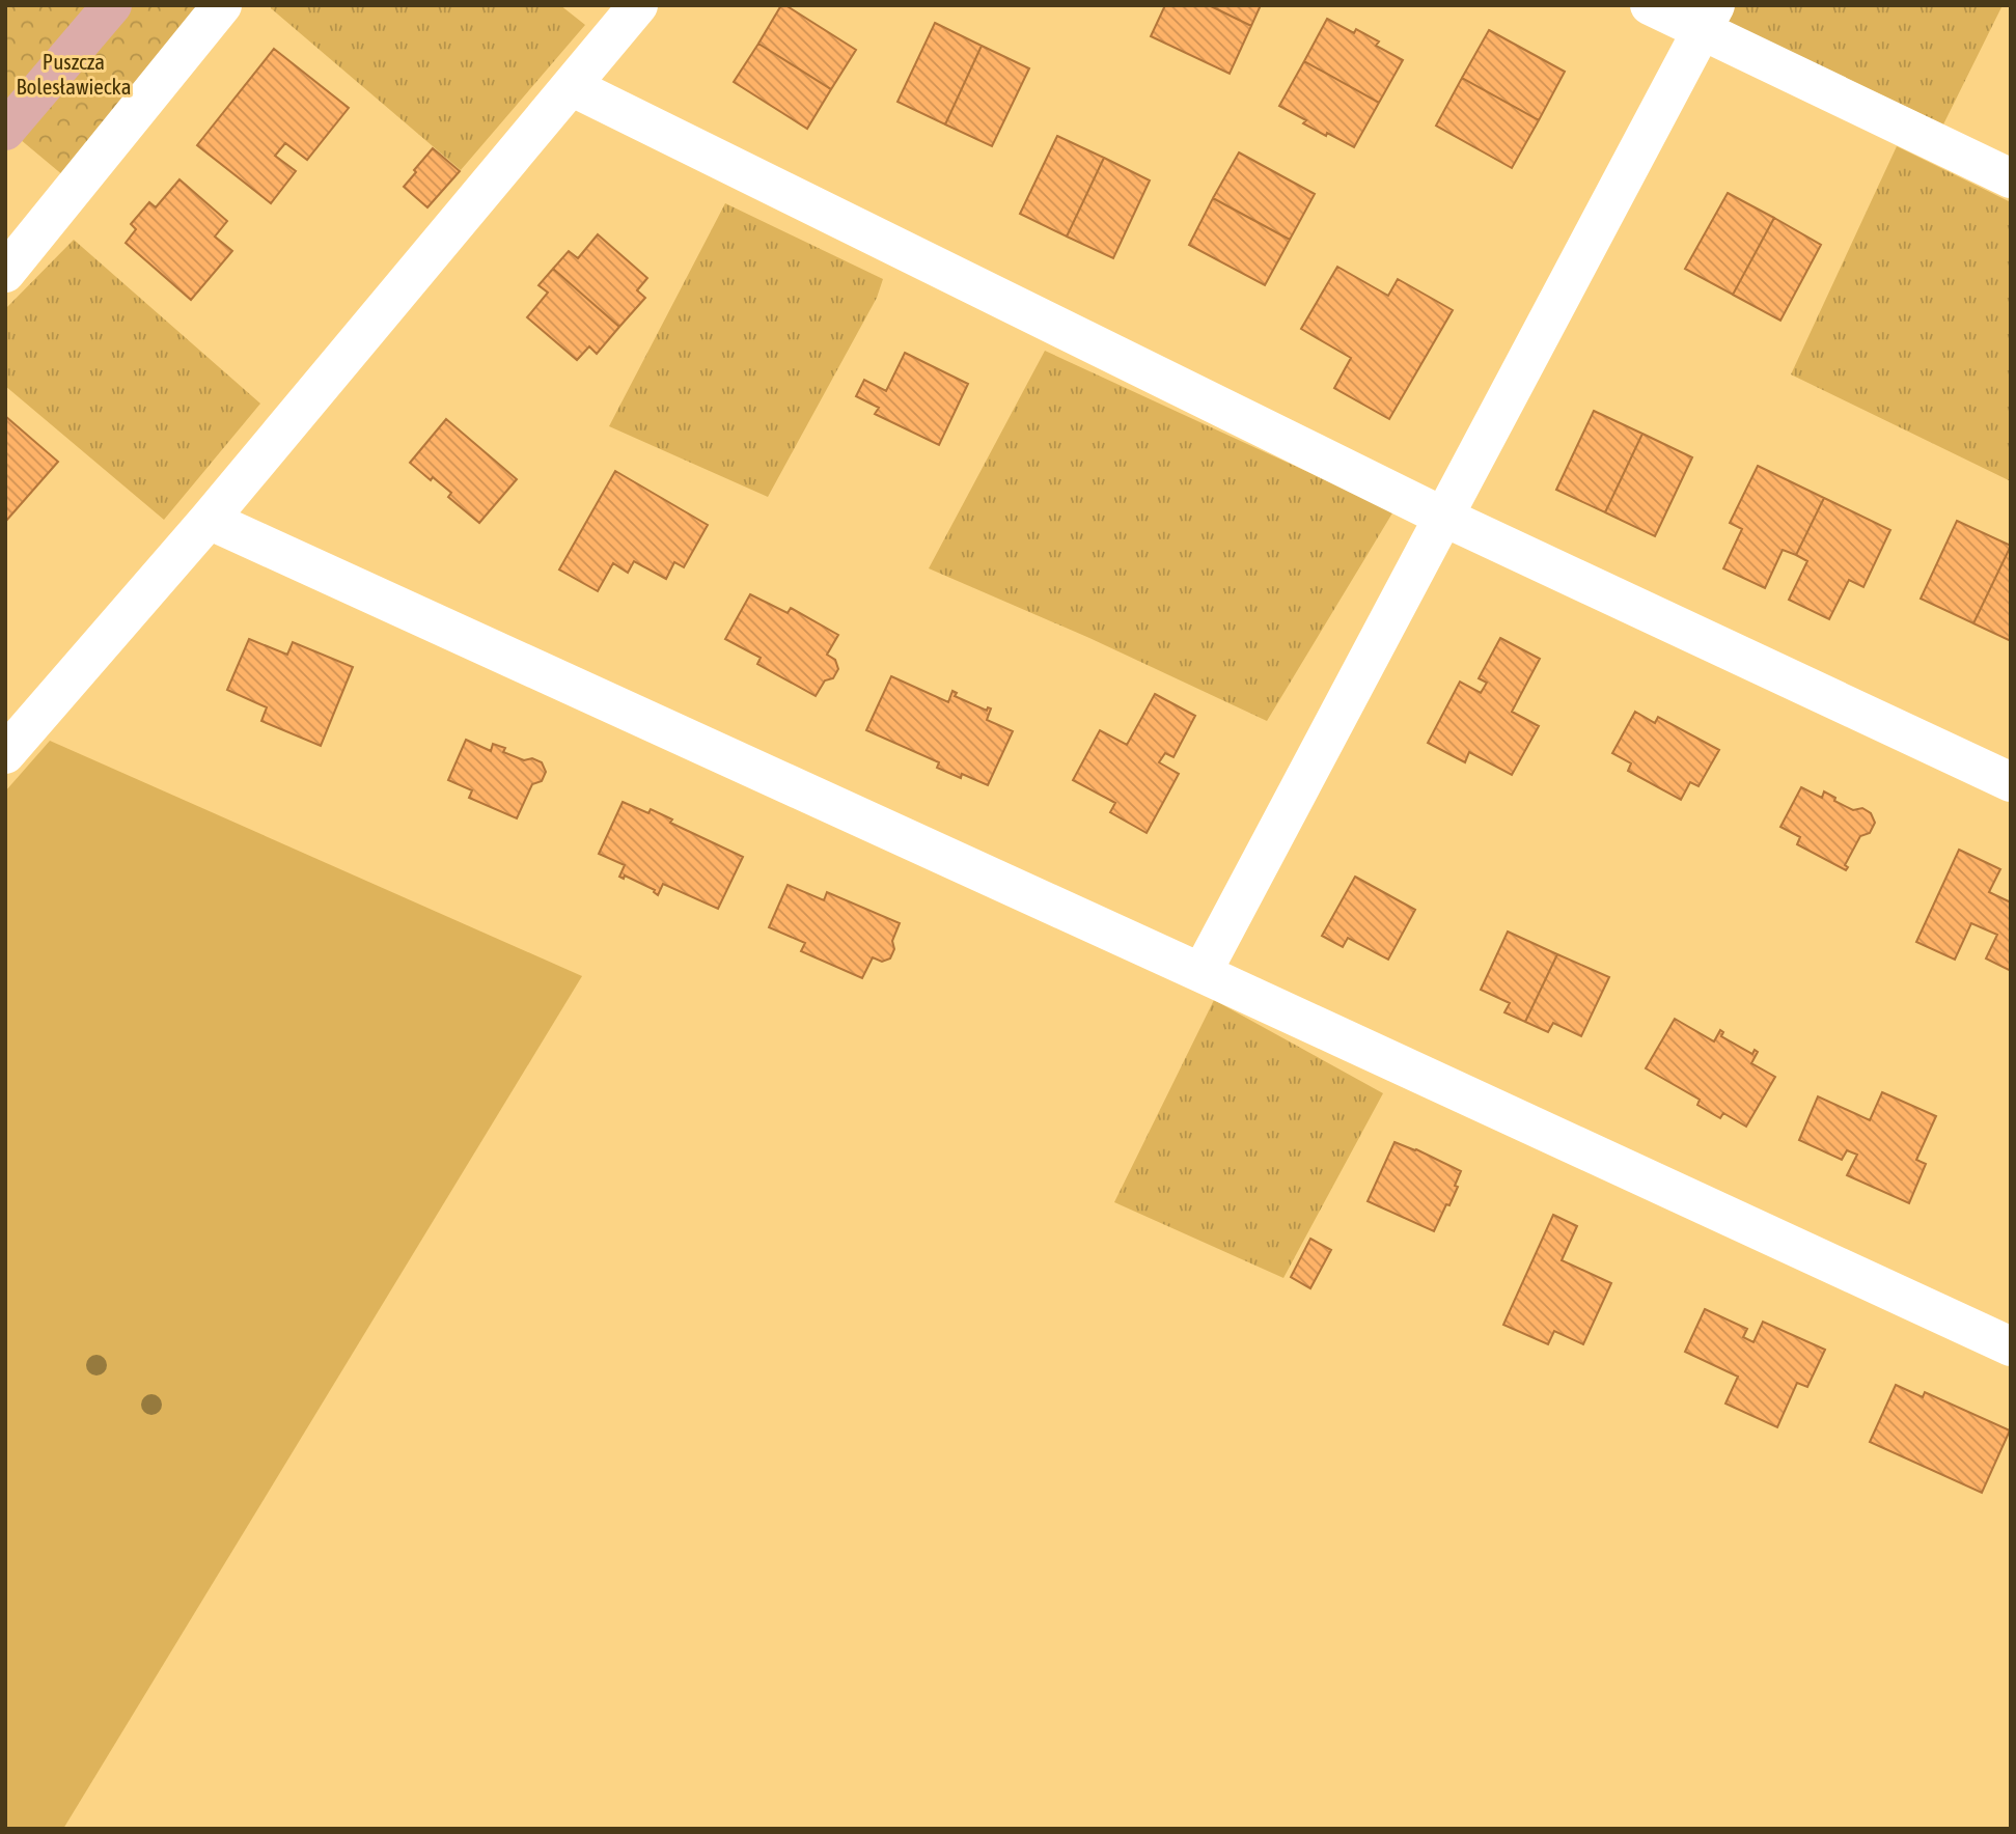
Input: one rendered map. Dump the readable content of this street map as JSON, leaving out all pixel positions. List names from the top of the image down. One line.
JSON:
{"parks":["Puszcza Bolesławiecka"]}
